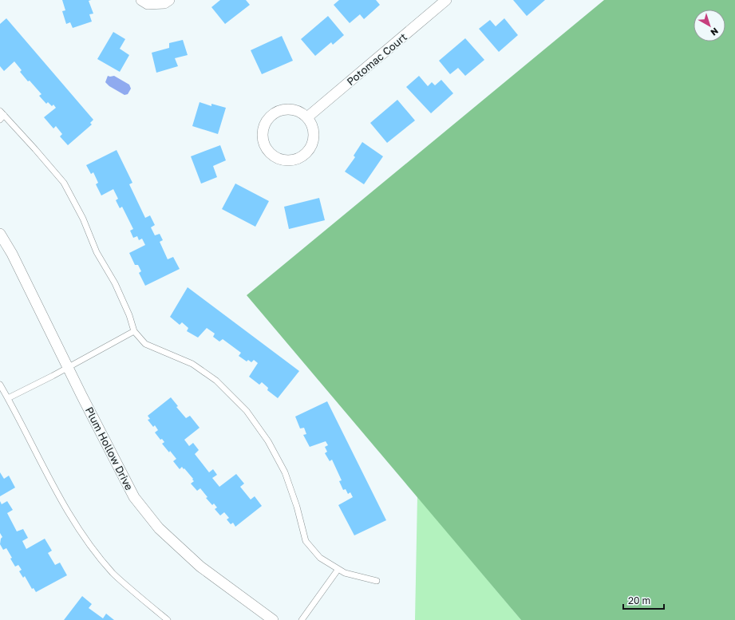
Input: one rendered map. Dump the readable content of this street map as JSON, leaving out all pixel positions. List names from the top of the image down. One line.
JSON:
{"streets":{"street":["Potomac Court","Plum Hollow Drive"]},"scale_bar":"20 m","north":"bottom right"}
